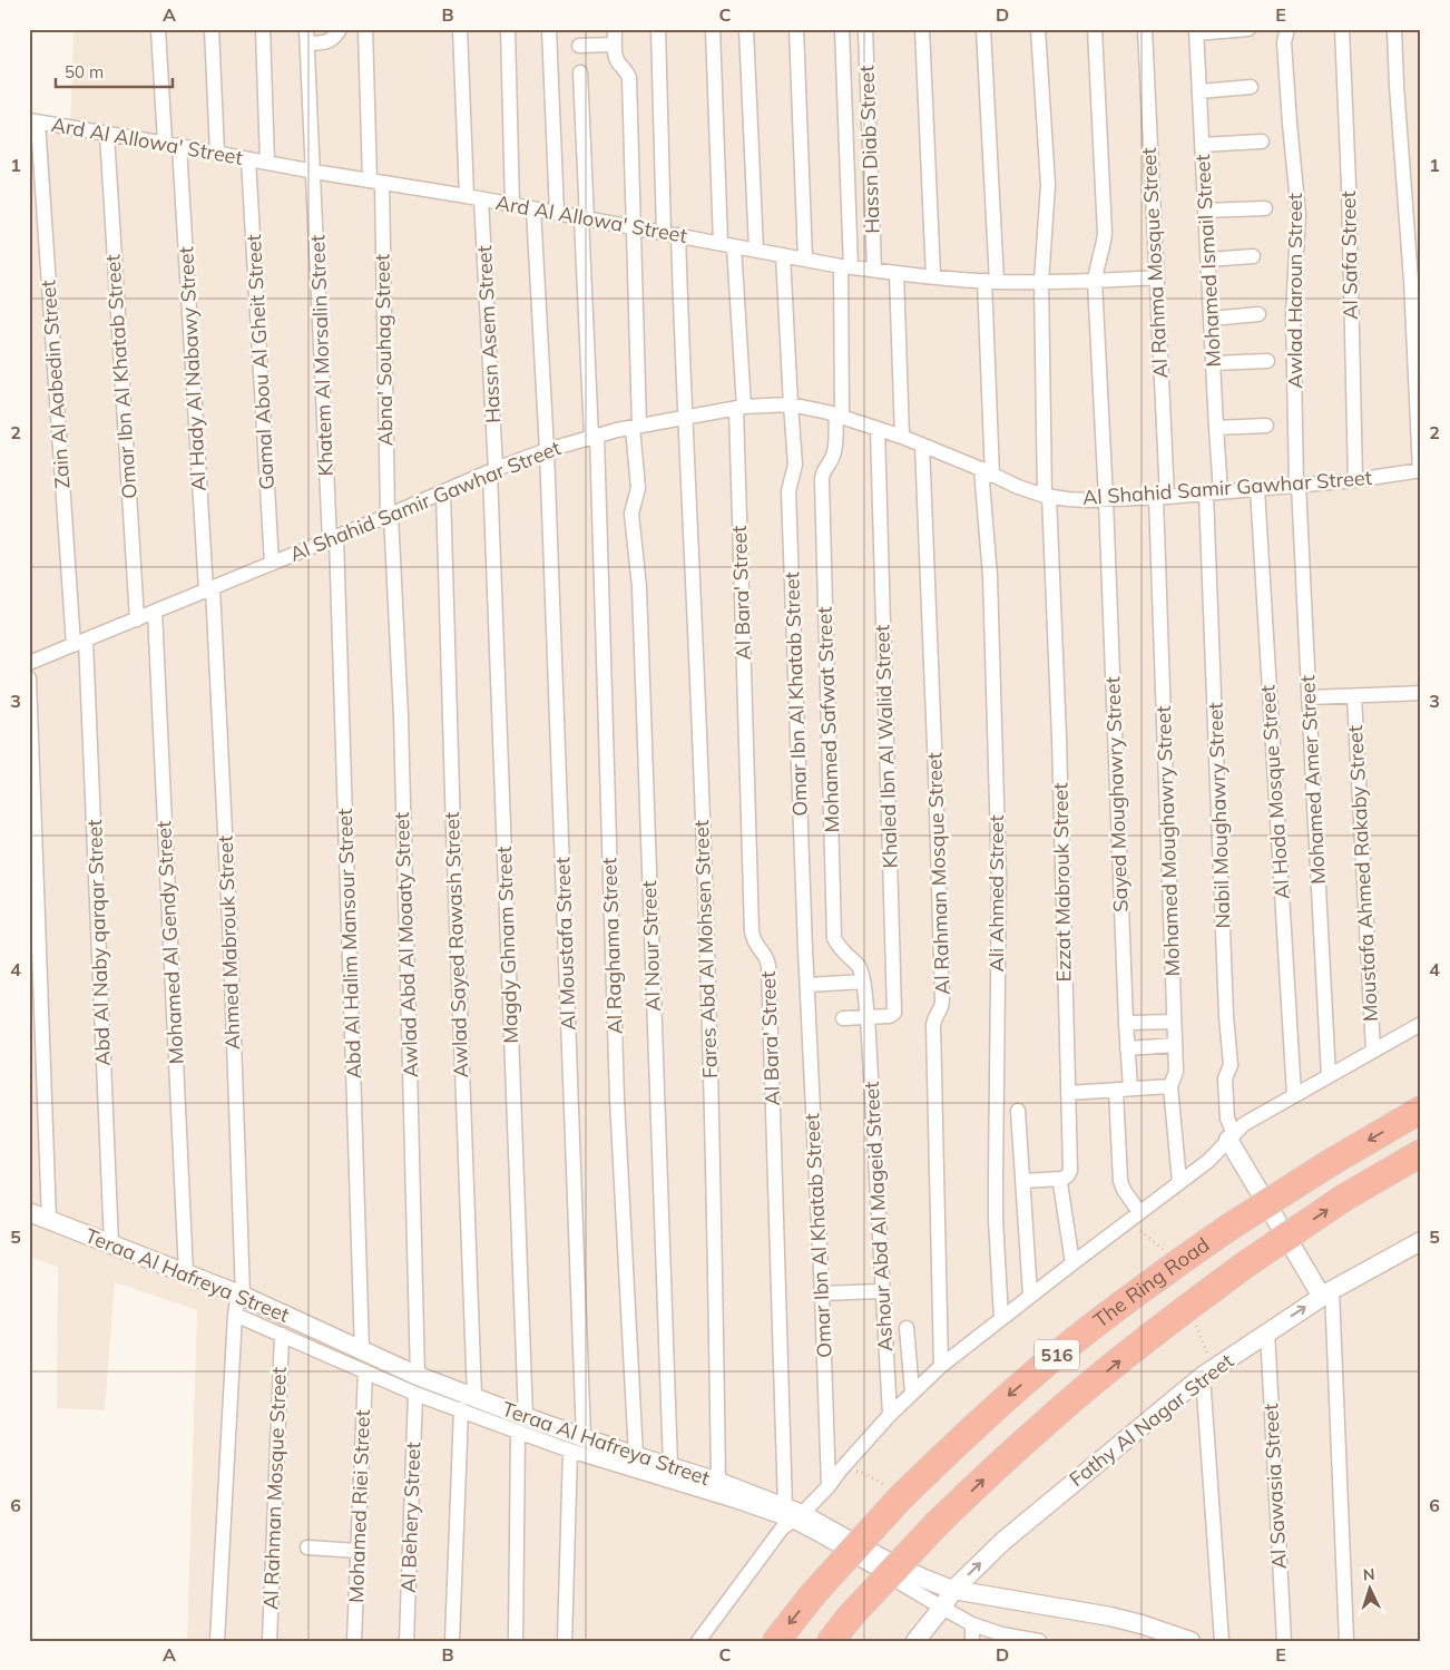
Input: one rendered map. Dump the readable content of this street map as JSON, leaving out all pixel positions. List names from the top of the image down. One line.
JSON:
{"streets":{"highway":["The Ring Road","516"],"street":["Ard Al Allowa' Street","Hassn Diab Street","Al Safa Street","Mohamed Ismail Street","Al Rahma Mosque Street","Awlad Haroun Street","Hassn Asem Street","Abna' Souhag Street","Khatem Al Morsalin Street","Gamal Abou Al Gheit Street","Al Hady Al Nabawy Street","Omar Ibn Al Khatab Street","Zain Al Aabedin Street","Al Shahid Samir Gawhar Street","Al Bara' Street","Mohamed Safwat Street","Khaled Ibn Al Walid Street","Mohamed Amer Street","Al Hoda Mosque Street","Sayed Moughawry Street","Nabil Moughawry Street","Mohamed Moughawry Street","Al Rahman Mosque Street","Moustafa Ahmed Rakaby Street","Ezzat Mabrouk Street","Ali Ahmed Street","Abd Al Naby qarqar Street","Mohamed Al Gendy Street","Ahmed Mabrouk Street","Abd Al Halim Mansour Street","Al Moustafa Street","Awlad Abd Al Moaaty Street","Awlad Sayed Rawash Street","Magdy Ghnam Street","Al Raghama Street","Al Nour Street","Fares Abd Al Mohsen Street","Ashour Abd Al Mageid Street","Teraa Al Hafreya Street","Fathy Al Nagar Street","Al Sawasia Street","Mohamed Riei Street","Al Behery Street"]},"crossings":[["Ard Al Allowa' Street","Hassn Diab Street"],["Ard Al Allowa' Street","Al Rahma Mosque Street"],["Ard Al Allowa' Street","Hassn Asem Street"],["Ard Al Allowa' Street","Abna' Souhag Street"],["Ard Al Allowa' Street","Khatem Al Morsalin Street"],["Ard Al Allowa' Street","Gamal Abou Al Gheit Street"],["Ard Al Allowa' Street","Al Hady Al Nabawy Street"],["Ard Al Allowa' Street","Omar Ibn Al Khatab Street"],["Ard Al Allowa' Street","Zain Al Aabedin Street"],["Ard Al Allowa' Street","Al Bara' Street"],["Ard Al Allowa' Street","Mohamed Safwat Street"],["Ard Al Allowa' Street","Sayed Moughawry Street"],["Ard Al Allowa' Street","Ezzat Mabrouk Street"],["Ard Al Allowa' Street","Ali Ahmed Street"],["Ard Al Allowa' Street","Al Moustafa Street"],["Ard Al Allowa' Street","Al Raghama Street"],["Ard Al Allowa' Street","Al Nour Street"],["Ard Al Allowa' Street","Fares Abd Al Mohsen Street"],["Al Safa Street","Al Shahid Samir Gawhar Street"],["Mohamed Ismail Street","Al Shahid Samir Gawhar Street"],["Al Rahma Mosque Street","Al Shahid Samir Gawhar Street"],["Al Rahma Mosque Street","Mohamed Moughawry Street"],["Awlad Haroun Street","Al Shahid Samir Gawhar Street"],["Awlad Haroun Street","Mohamed Amer Street"],["Hassn Asem Street","Al Shahid Samir Gawhar Street"],["Hassn Asem Street","Magdy Ghnam Street"],["Abna' Souhag Street","Al Shahid Samir Gawhar Street"],["Abna' Souhag Street","Awlad Abd Al Moaaty Street"],["Khatem Al Morsalin Street","Al Shahid Samir Gawhar Street"],["Khatem Al Morsalin Street","Abd Al Halim Mansour Street"],["Gamal Abou Al Gheit Street","Al Shahid Samir Gawhar Street"],["Al Hady Al Nabawy Street","Al Shahid Samir Gawhar Street"],["Al Hady Al Nabawy Street","Ahmed Mabrouk Street"],["Omar Ibn Al Khatab Street","Al Shahid Samir Gawhar Street"],["Zain Al Aabedin Street","Al Shahid Samir Gawhar Street"],["Zain Al Aabedin Street","Abd Al Naby qarqar Street"],["Al Shahid Samir Gawhar Street","Al Bara' Street"],["Al Shahid Samir Gawhar Street","Mohamed Safwat Street"],["Al Shahid Samir Gawhar Street","Khaled Ibn Al Walid Street"],["Al Shahid Samir Gawhar Street","Mohamed Amer Street"],["Al Shahid Samir Gawhar Street","Al Hoda Mosque Street"],["Al Shahid Samir Gawhar Street","Sayed Moughawry Street"],["Al Shahid Samir Gawhar Street","Nabil Moughawry Street"],["Al Shahid Samir Gawhar Street","Mohamed Moughawry Street"],["Al Shahid Samir Gawhar Street","Al Rahman Mosque Street"],["Al Shahid Samir Gawhar Street","Ezzat Mabrouk Street"],["Al Shahid Samir Gawhar Street","Ali Ahmed Street"],["Al Shahid Samir Gawhar Street","Abd Al Naby qarqar Street"],["Al Shahid Samir Gawhar Street","Mohamed Al Gendy Street"],["Al Shahid Samir Gawhar Street","Ahmed Mabrouk Street"],["Al Shahid Samir Gawhar Street","Abd Al Halim Mansour Street"],["Al Shahid Samir Gawhar Street","Al Moustafa Street"],["Al Shahid Samir Gawhar Street","Awlad Abd Al Moaaty Street"],["Al Shahid Samir Gawhar Street","Awlad Sayed Rawash Street"],["Al Shahid Samir Gawhar Street","Magdy Ghnam Street"],["Al Shahid Samir Gawhar Street","Al Raghama Street"],["Al Shahid Samir Gawhar Street","Al Nour Street"],["Al Shahid Samir Gawhar Street","Fares Abd Al Mohsen Street"],["Al Bara' Street","Teraa Al Hafreya Street"],["Mohamed Safwat Street","Khaled Ibn Al Walid Street"],["Mohamed Safwat Street","Ashour Abd Al Mageid Street"],["Khaled Ibn Al Walid Street","Ashour Abd Al Mageid Street"],["Al Rahman Mosque Street","Teraa Al Hafreya Street"],["Abd Al Naby qarqar Street","Teraa Al Hafreya Street"],["Mohamed Al Gendy Street","Teraa Al Hafreya Street"],["Ahmed Mabrouk Street","Teraa Al Hafreya Street"],["Abd Al Halim Mansour Street","Teraa Al Hafreya Street"],["Al Moustafa Street","Teraa Al Hafreya Street"],["Awlad Abd Al Moaaty Street","Teraa Al Hafreya Street"],["Awlad Abd Al Moaaty Street","Al Behery Street"],["Awlad Sayed Rawash Street","Teraa Al Hafreya Street"],["Magdy Ghnam Street","Teraa Al Hafreya Street"],["Al Raghama Street","Teraa Al Hafreya Street"],["Al Nour Street","Teraa Al Hafreya Street"],["Fares Abd Al Mohsen Street","Teraa Al Hafreya Street"],["Teraa Al Hafreya Street","Fathy Al Nagar Street"],["Teraa Al Hafreya Street","Mohamed Riei Street"],["Teraa Al Hafreya Street","Al Behery Street"],["Fathy Al Nagar Street","Al Sawasia Street"]],"one_way":["Fathy Al Nagar Street"],"scale_bar":"50 m","north":"top","grid":{"columns":["A","B","C","D","E"],"rows":["1","2","3","4","5","6"]}}
